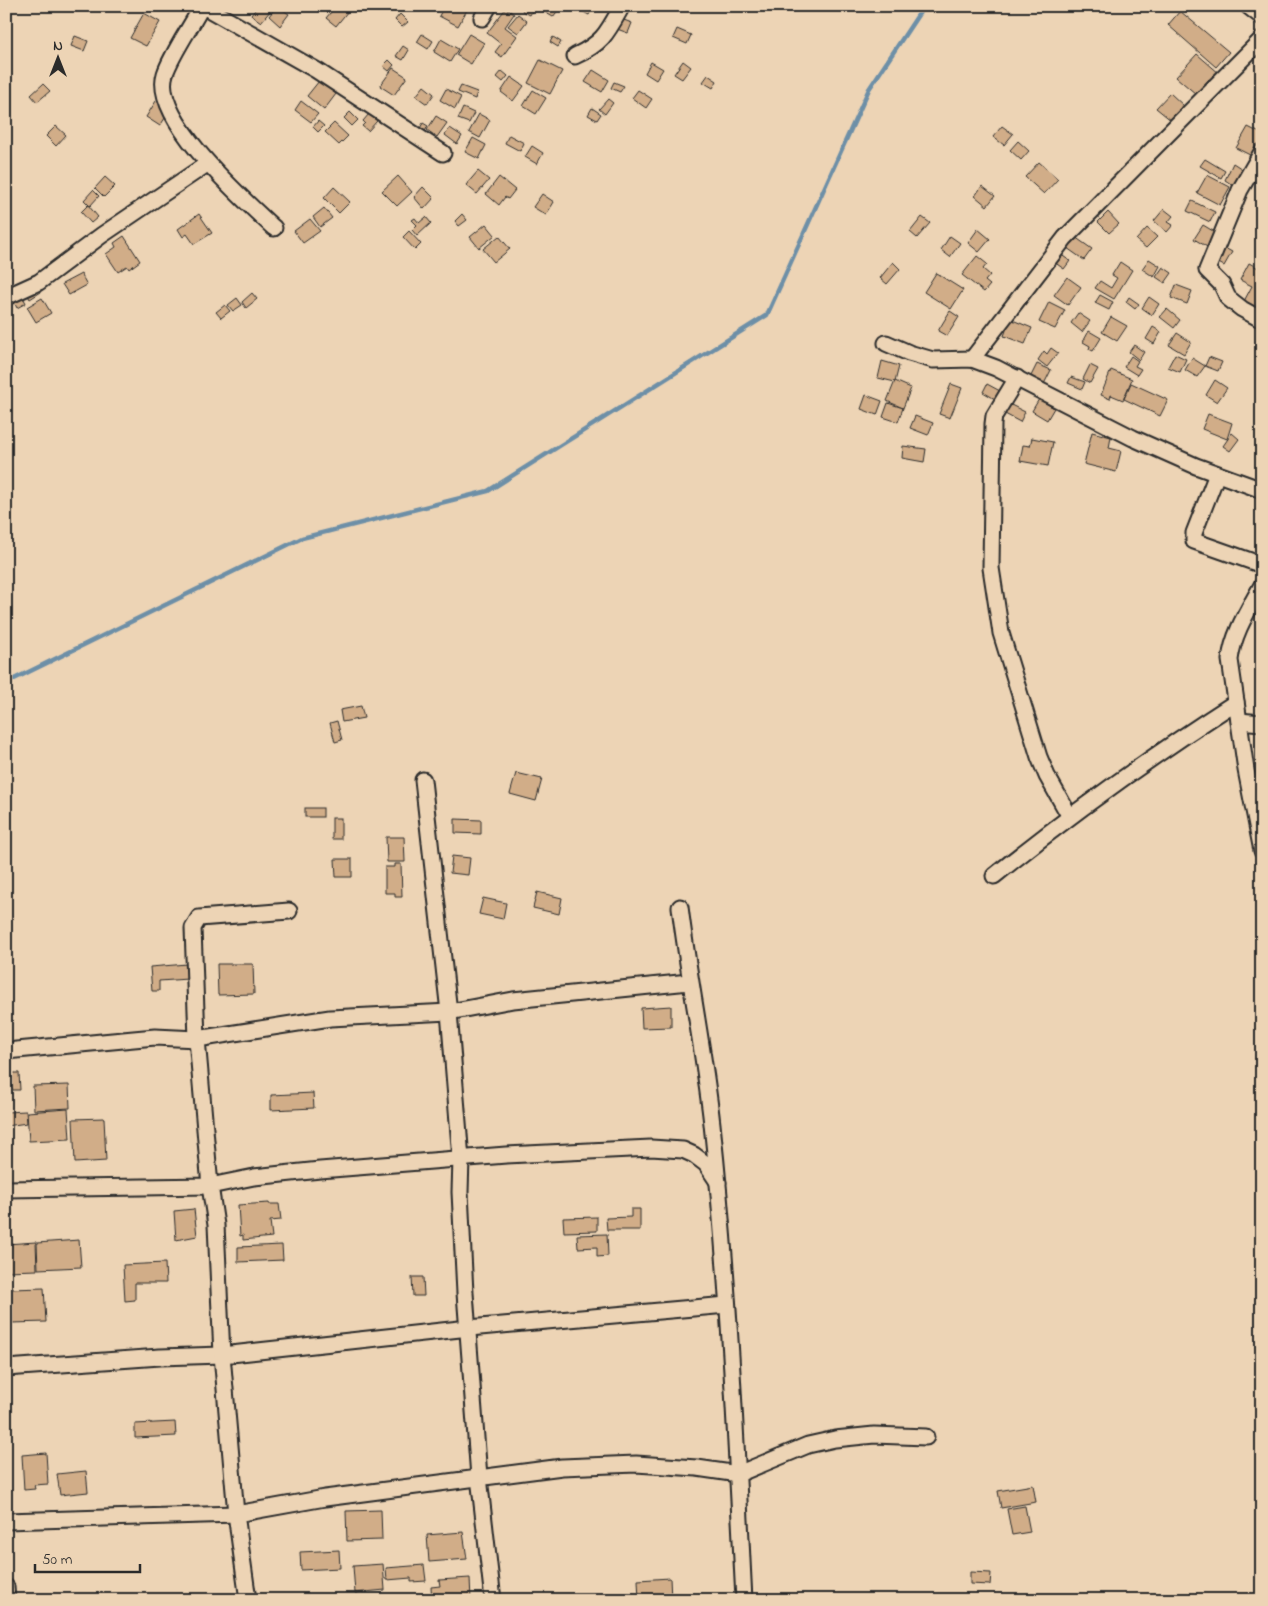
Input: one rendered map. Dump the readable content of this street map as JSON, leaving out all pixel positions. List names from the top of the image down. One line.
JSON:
{"scale_bar":"50 m","north":"top"}
